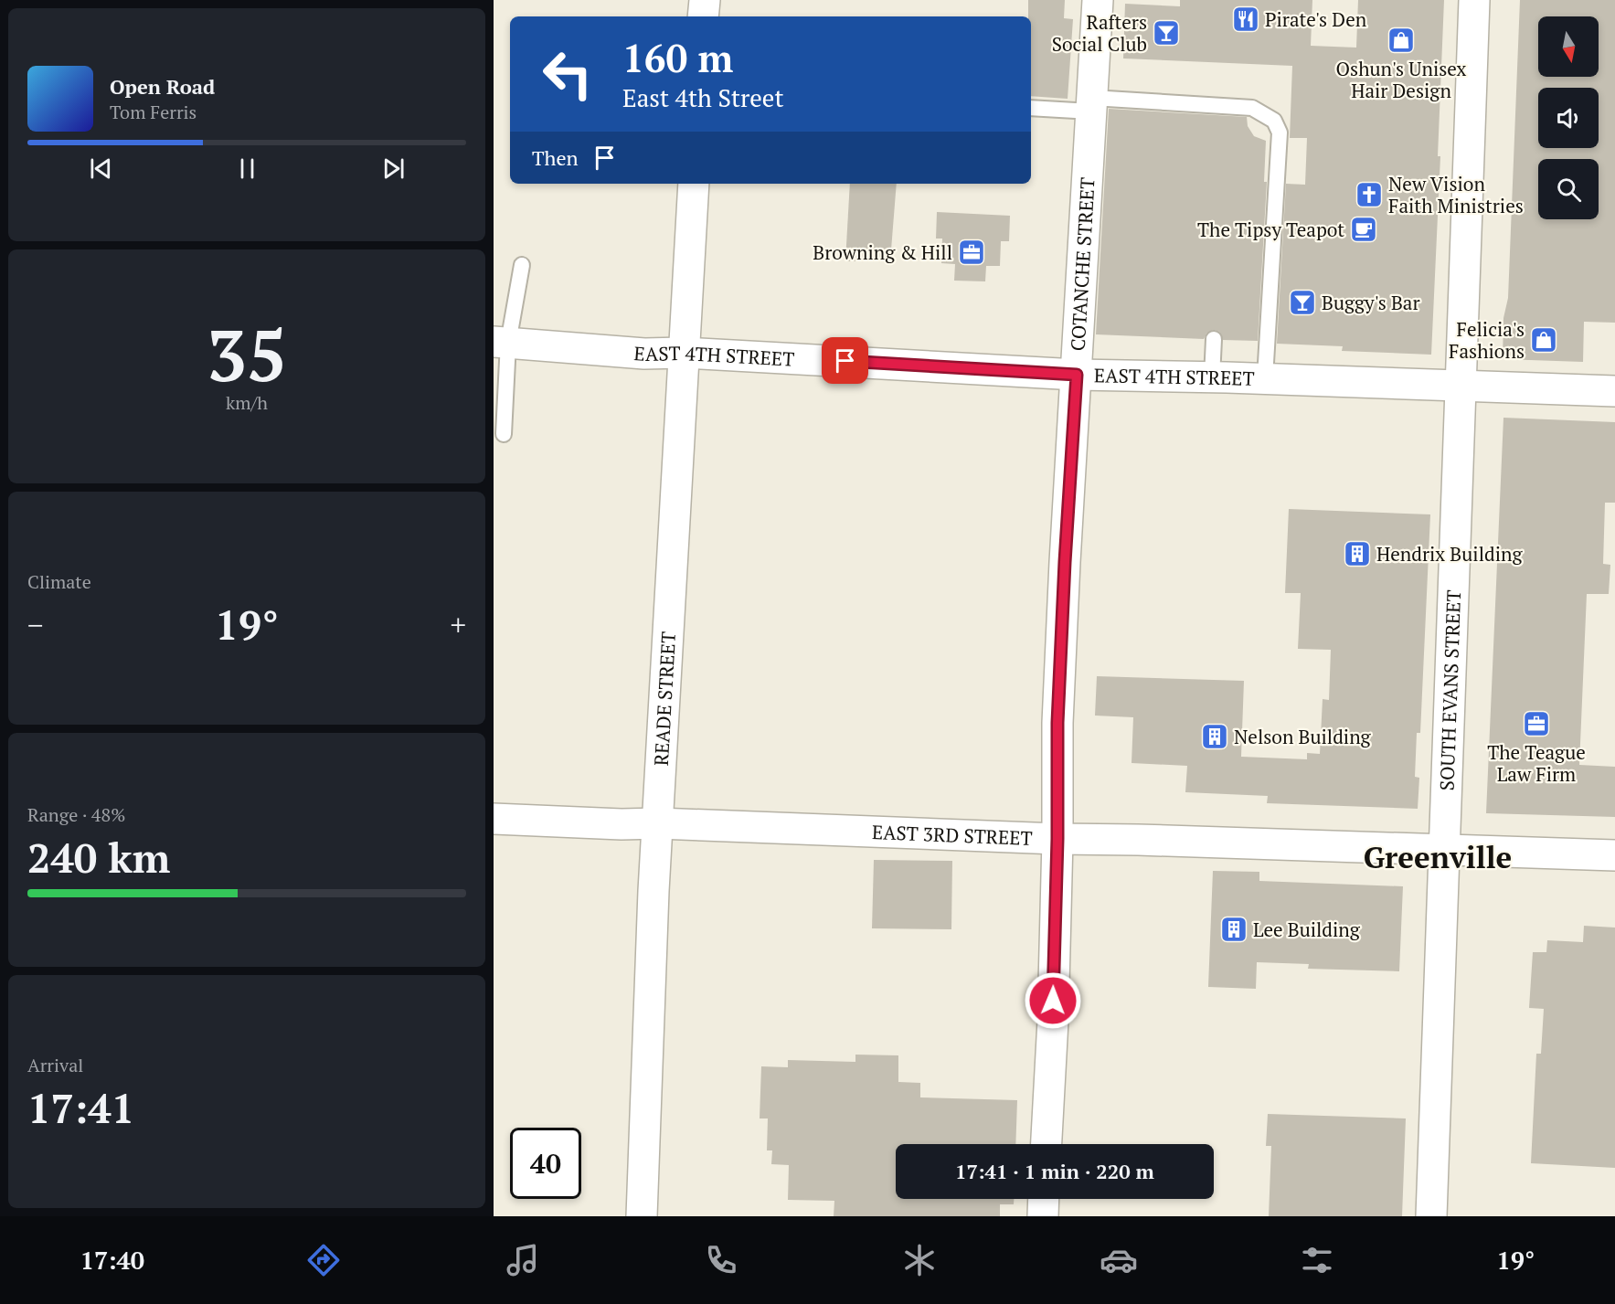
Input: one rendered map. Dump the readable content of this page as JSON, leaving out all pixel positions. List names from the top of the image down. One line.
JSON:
{"streets":{"street":["COTANCHE STREET","EAST 4TH STREET","SOUTH EVANS STREET","READE STREET","EAST 3RD STREET"]},"crossings":[["COTANCHE STREET","EAST 4TH STREET"],["COTANCHE STREET","EAST 3RD STREET"],["EAST 4TH STREET","SOUTH EVANS STREET"],["EAST 4TH STREET","READE STREET"],["SOUTH EVANS STREET","EAST 3RD STREET"],["READE STREET","EAST 3RD STREET"]],"districts":["Greenville"],"places":{"restaurant":["Pirate's Den"],"bar":["Rafters Social Club","Buggy's Bar"],"shop":["Oshun's Unisex Hair Design","Felicia's Fashions"],"church":["New Vision Faith Ministries"],"cafe":["The Tipsy Teapot"],"office":["Browning & Hill","The Teague Law Firm"],"building":["Hendrix Building","Nelson Building","Lee Building"]},"north":"bottom","page":{"turn":["160 m","East 4th Street"],"song":["Open Road","Tom Ferris"],"then":"Then","tile":[["35","km/h"],"Climate",["Range · 48%","240 km"],["Arrival","17:41"]],"heat":["−","19°","+"],"limit":"40","trip":"17:41 · 1 min · 220 m","tabs":["17:40","19°"]}}
